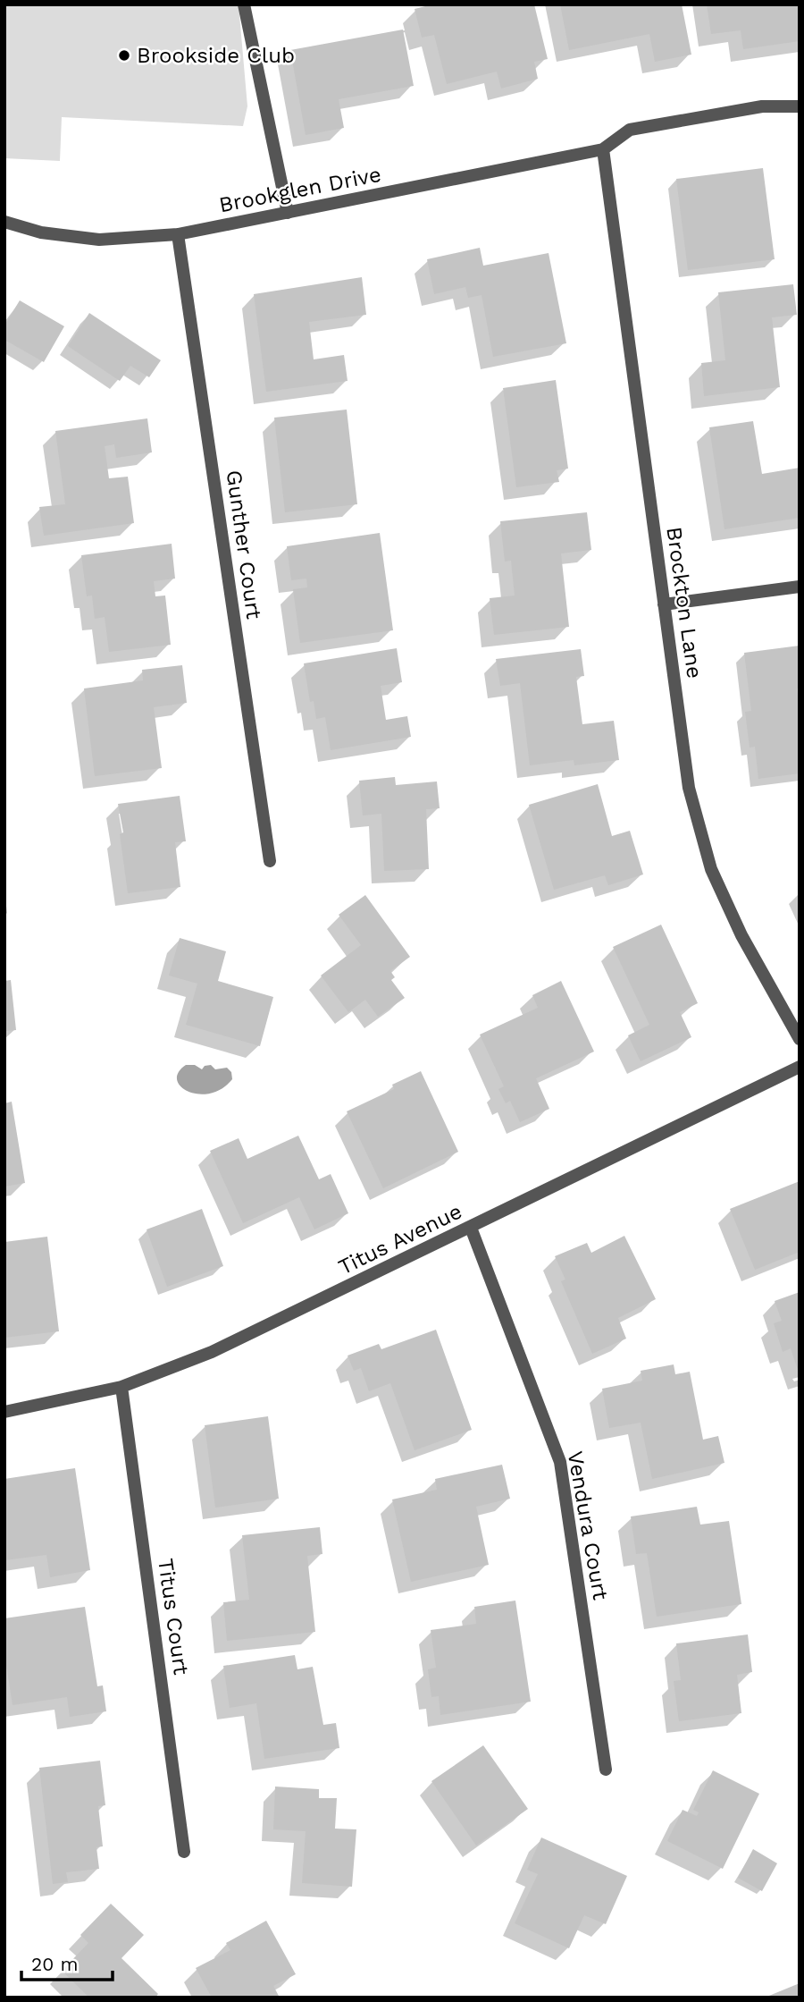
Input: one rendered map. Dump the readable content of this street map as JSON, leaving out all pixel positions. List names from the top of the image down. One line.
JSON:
{"streets":{"street":["Brookglen Drive","Gunther Court","Brockton Lane","Titus Avenue","Vendura Court","Titus Court"]},"crossings":[["Brookglen Drive","Gunther Court"],["Brookglen Drive","Brockton Lane"],["Titus Avenue","Vendura Court"],["Titus Avenue","Titus Court"]],"places":["Brookside Club"],"scale_bar":"20 m"}
